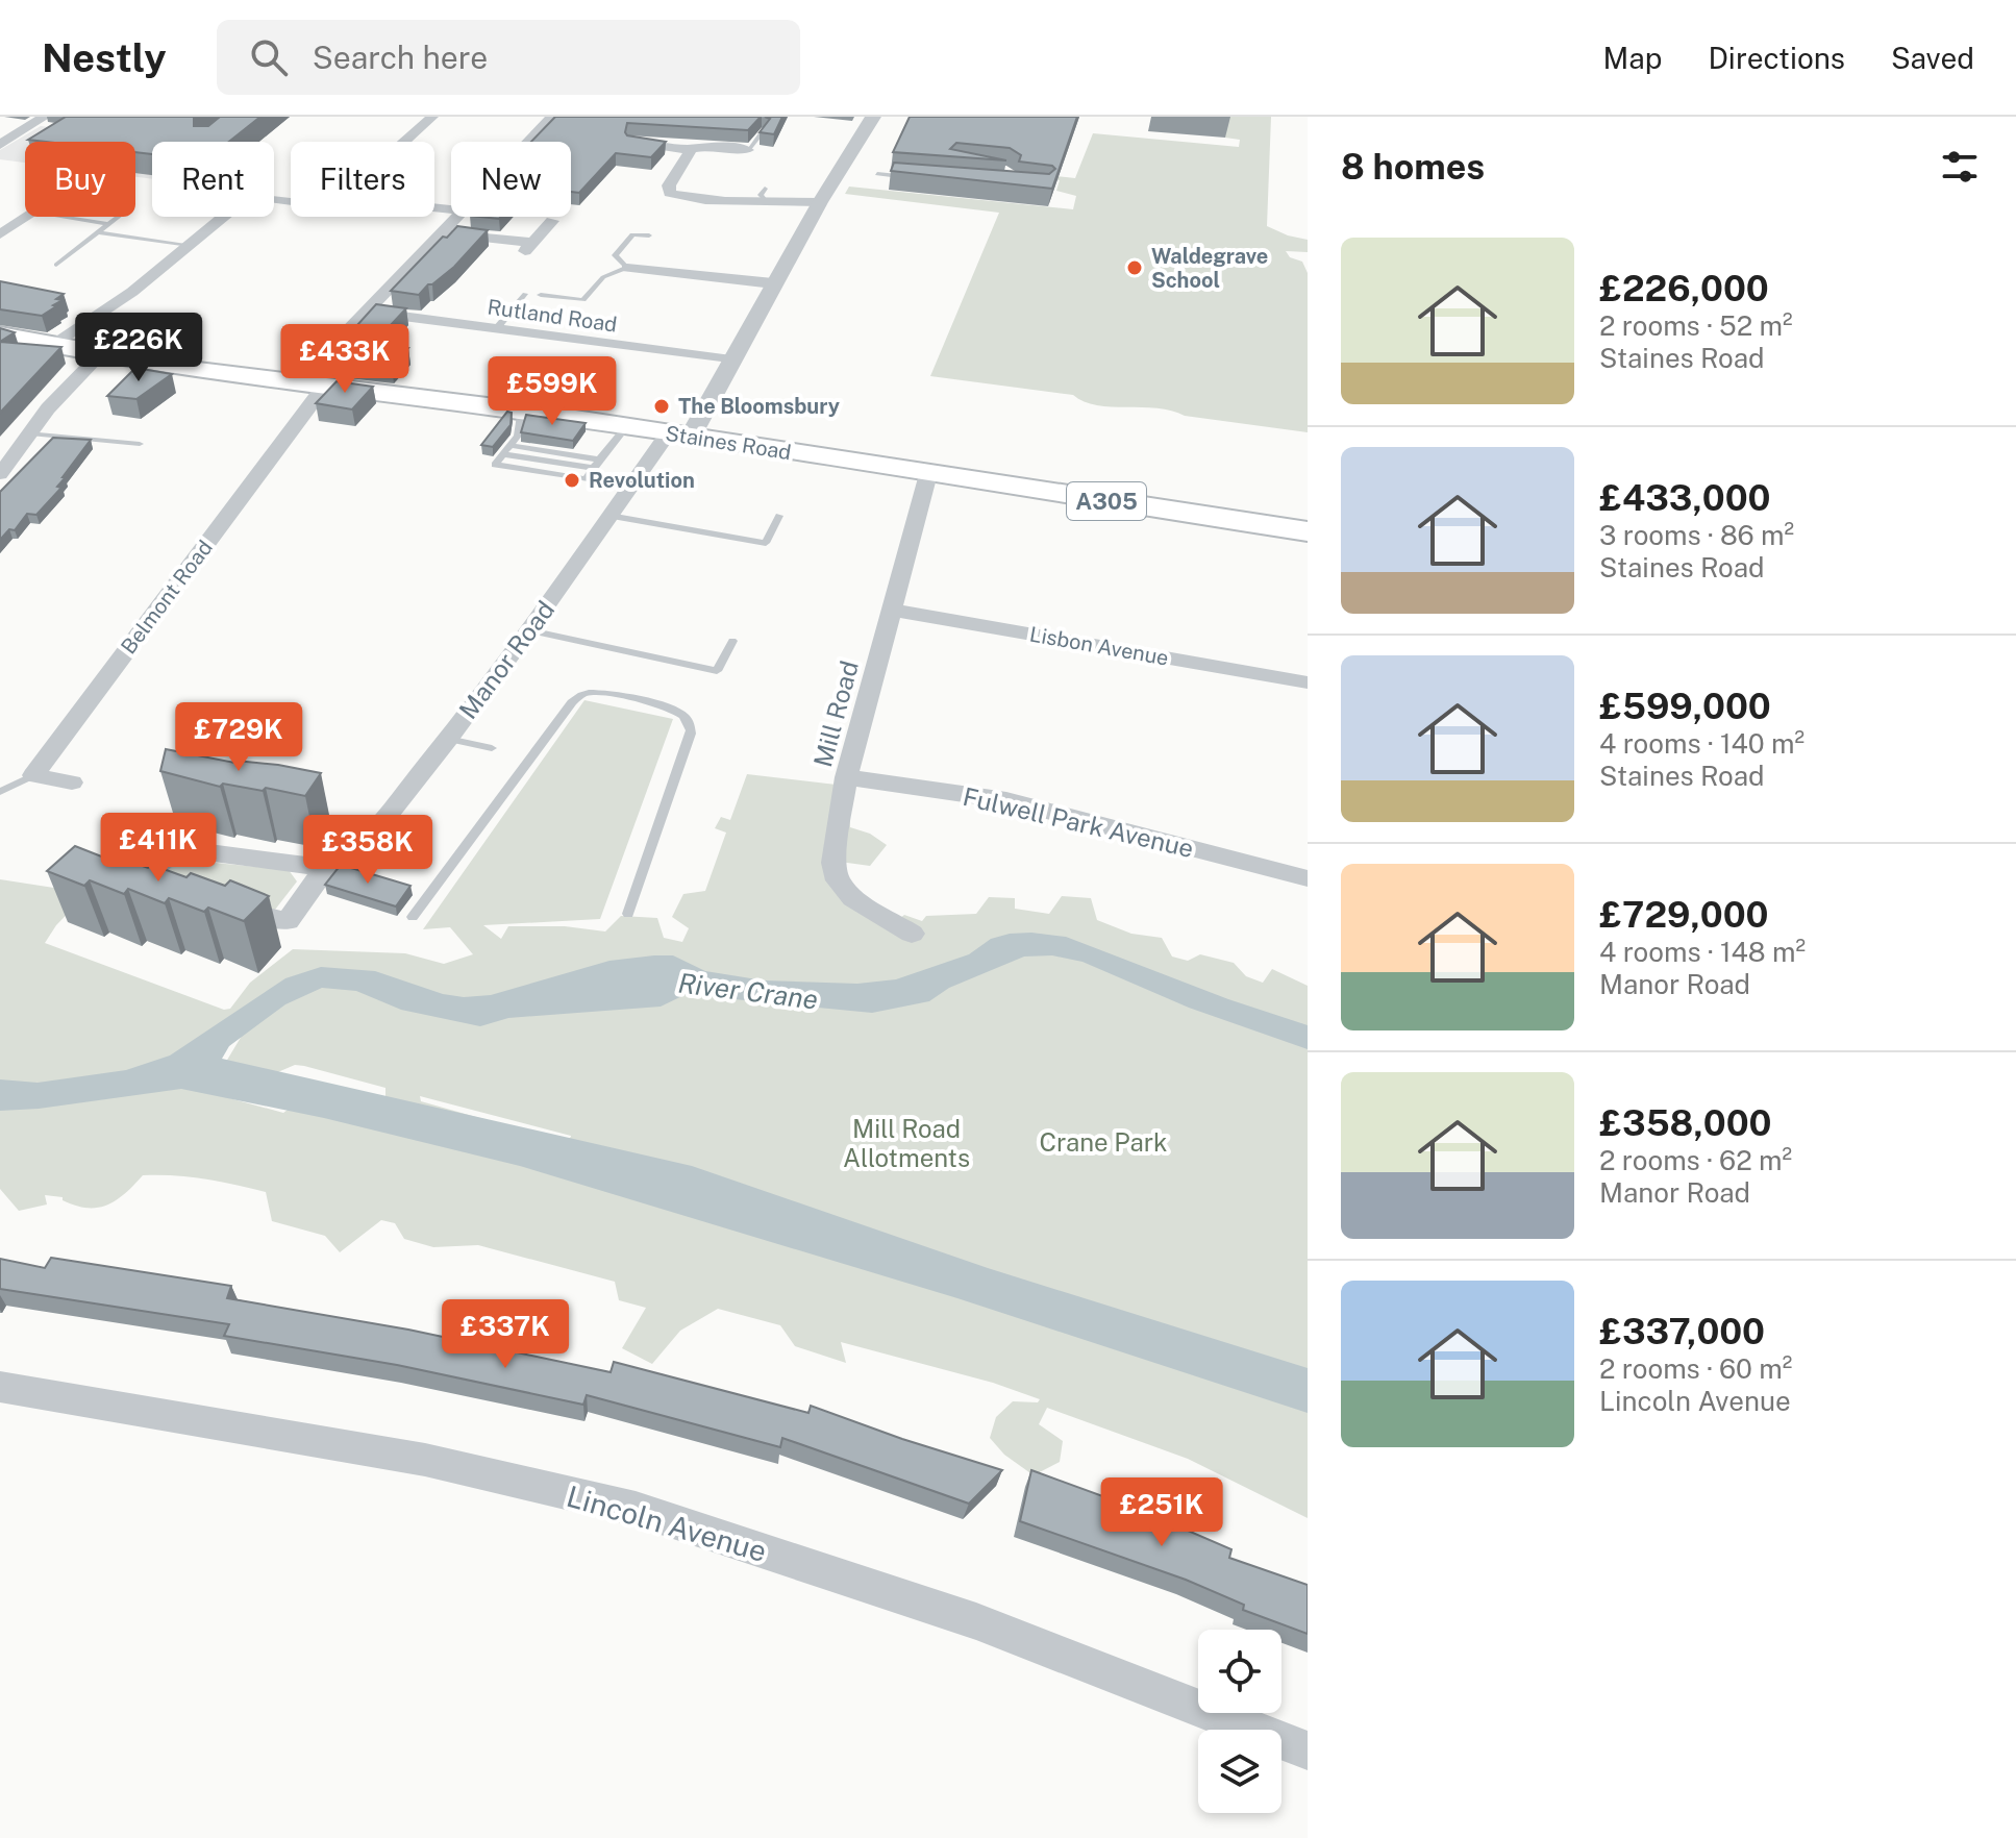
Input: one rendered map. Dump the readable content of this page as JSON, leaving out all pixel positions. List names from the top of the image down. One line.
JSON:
{"streets":{"main road":["Staines Road","A305"],"street":["Rutland Road","Belmont Road","Lisbon Avenue","Manor Road","Mill Road","Fulwell Park Avenue","Lincoln Avenue"]},"crossings":[["Rutland Road","Belmont Road"],["Staines Road","Belmont Road"],["Staines Road","Manor Road"],["Staines Road","Mill Road"],["Lisbon Avenue","Mill Road"],["Mill Road","Fulwell Park Avenue"]],"water":["River Crane"],"parks":["Mill Road Allotments","Crane Park"],"places":["Waldegrave School","The Bloomsbury","Revolution"],"page":{"header":"Nestly","search":"Search here","nav":["Map","Directions","Saved"],"heading":"8 homes","chip":["Buy","Rent","Filters","New"],"list":[{"name":"£226,000","note":"2 rooms · 52 m² · Staines Road"},{"name":"£433,000","note":"3 rooms · 86 m² · Staines Road"},{"name":"£599,000","note":"4 rooms · 140 m² · Staines Road"},{"name":"£729,000","note":"4 rooms · 148 m² · Manor Road"},{"name":"£358,000","note":"2 rooms · 62 m² · Manor Road"},{"name":"£337,000","note":"2 rooms · 60 m² · Lincoln Avenue"}],"price":["£226K","£433K","£599K","£729K","£411K","£358K","£337K","£251K"]}}
